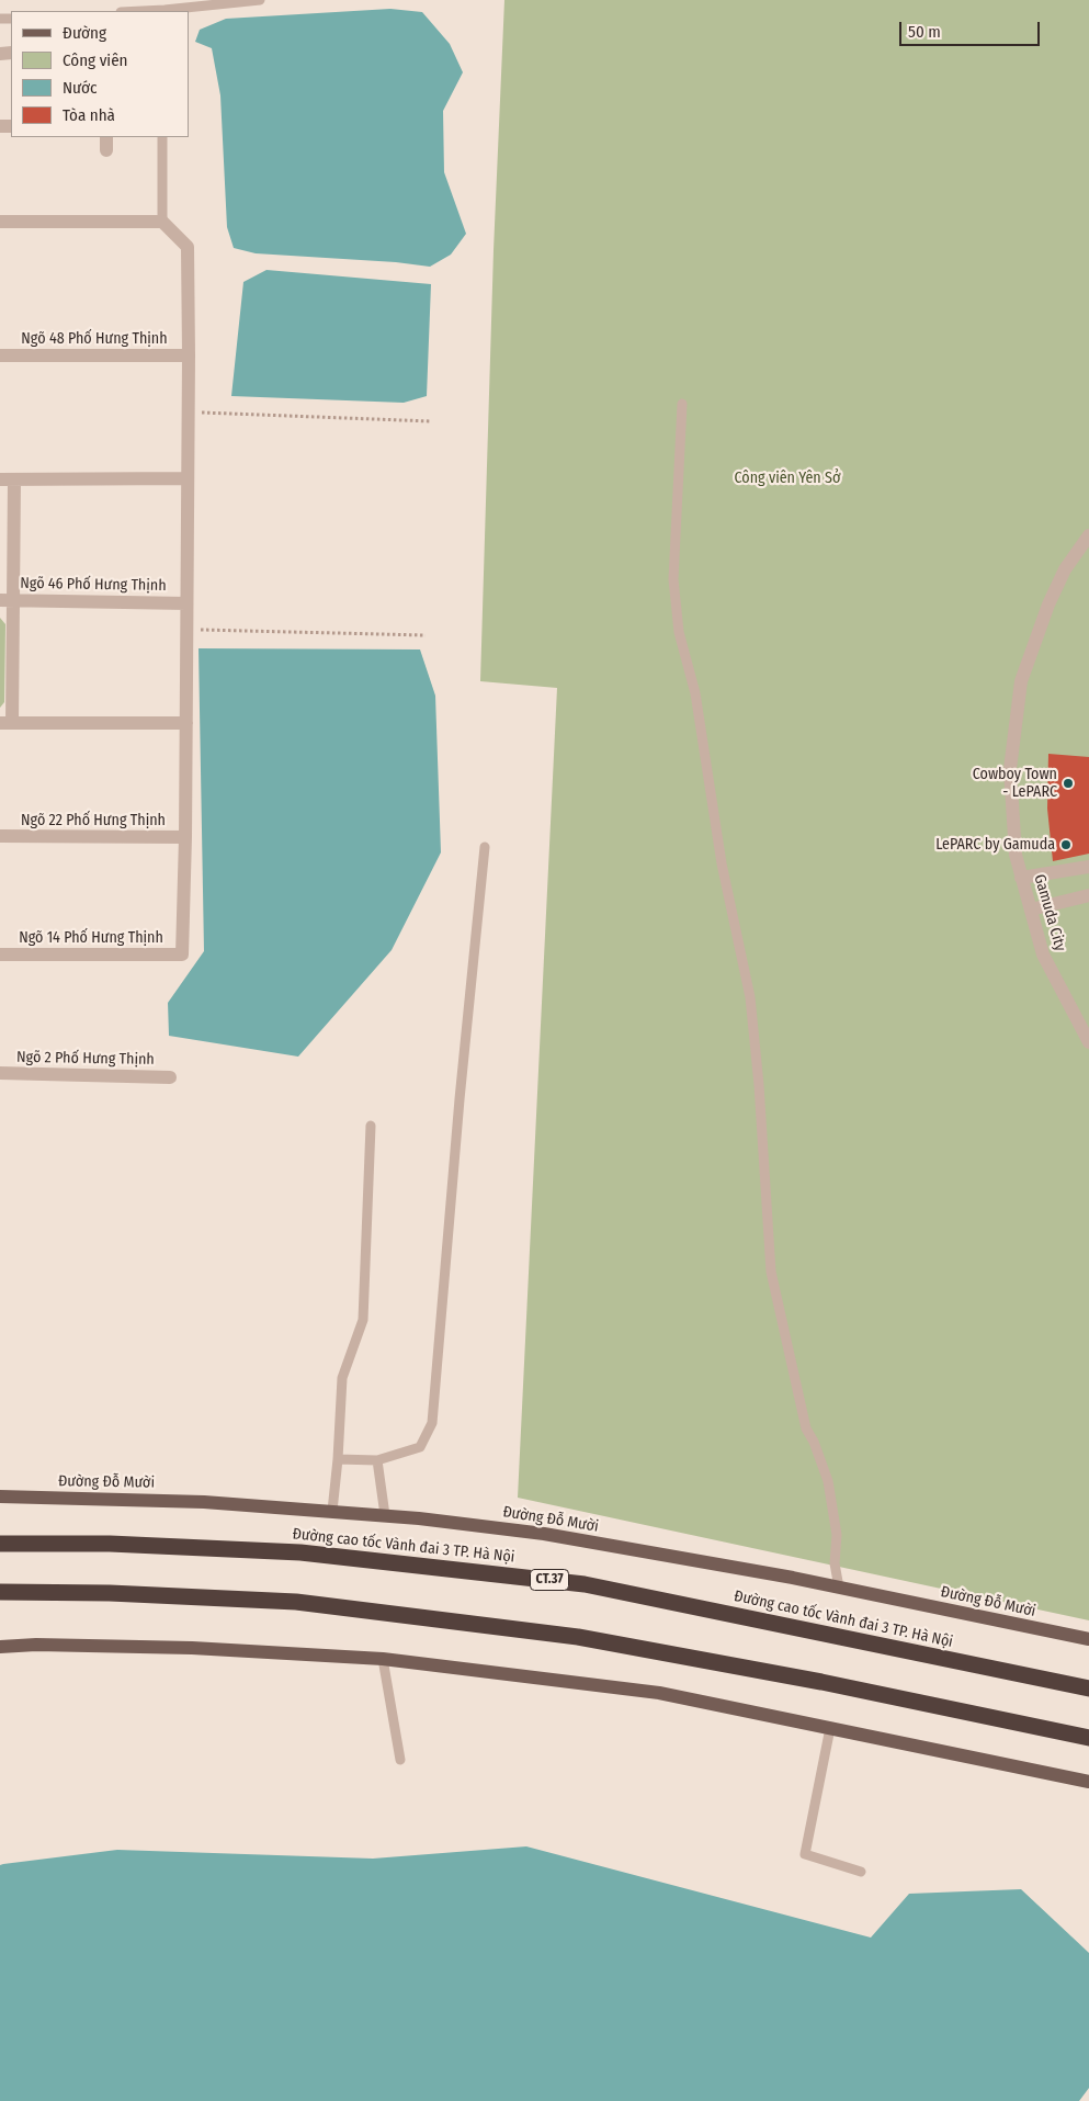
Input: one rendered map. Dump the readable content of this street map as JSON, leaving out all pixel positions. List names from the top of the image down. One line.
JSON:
{"streets":{"highway":["Đường cao tốc Vành đai 3 TP. Hà Nội","CT.37"],"main road":["Đường Đỗ Mười"],"street":["Ngõ 48 Phố Hưng Thịnh","Ngõ 46 Phố Hưng Thịnh","Ngõ 22 Phố Hưng Thịnh","Gamuda City","Ngõ 14 Phố Hưng Thịnh","Ngõ 2 Phố Hưng Thịnh"]},"crossings":[["Ngõ 22 Phố Hưng Thịnh","Ngõ 14 Phố Hưng Thịnh"]],"parks":["Công viên Yên Sở"],"places":["Cowboy Town - LePARC","LePARC by Gamuda"],"legend":["Đường","Công viên","Nước","Tòa nhà"],"scale_bar":"50 m"}
